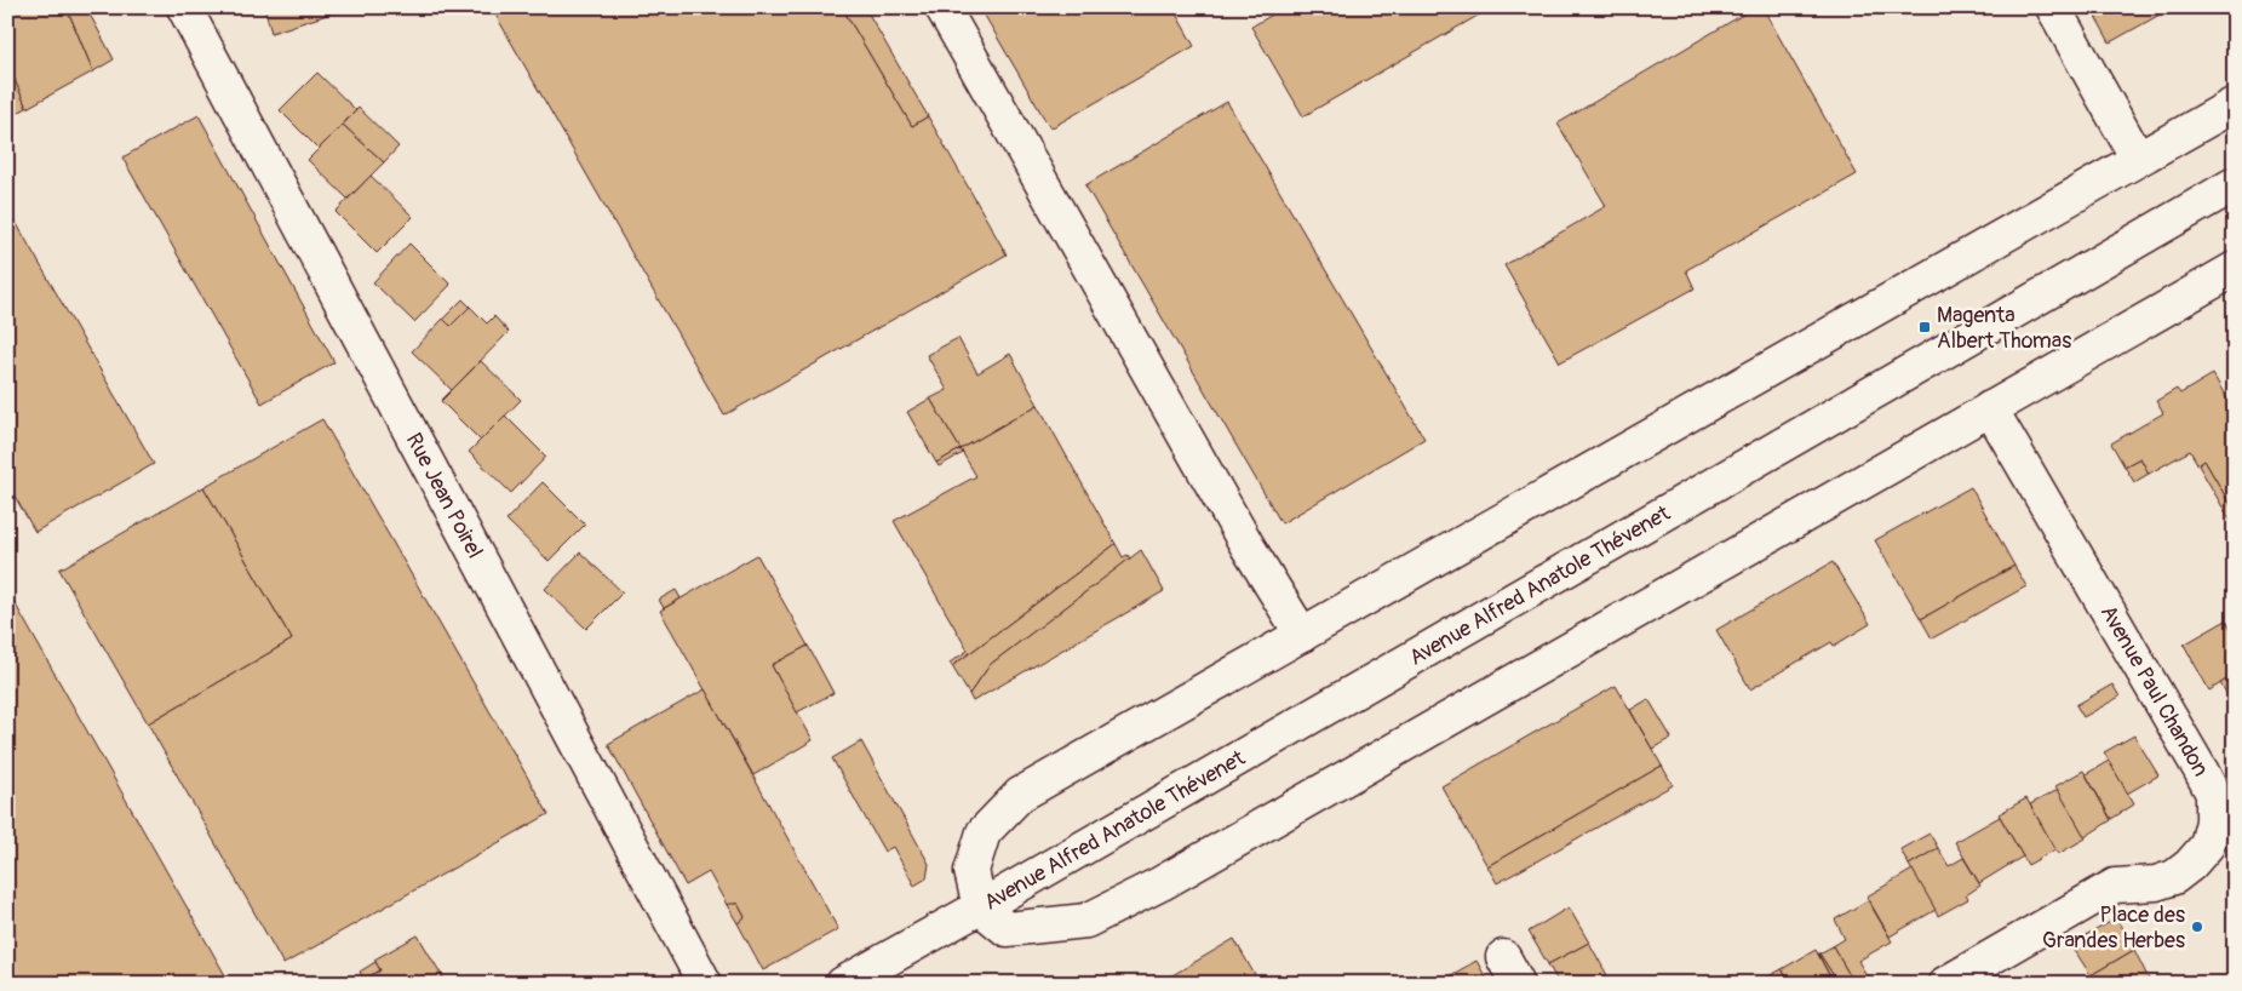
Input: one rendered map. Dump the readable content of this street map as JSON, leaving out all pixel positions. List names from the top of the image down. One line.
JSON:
{"streets":{"street":["Rue Jean Poirel","Avenue Alfred Anatole Thévenet","Avenue Paul Chandon"]},"places":{"transit":["Magenta Albert Thomas"],"other":["Place des Grandes Herbes"]}}
